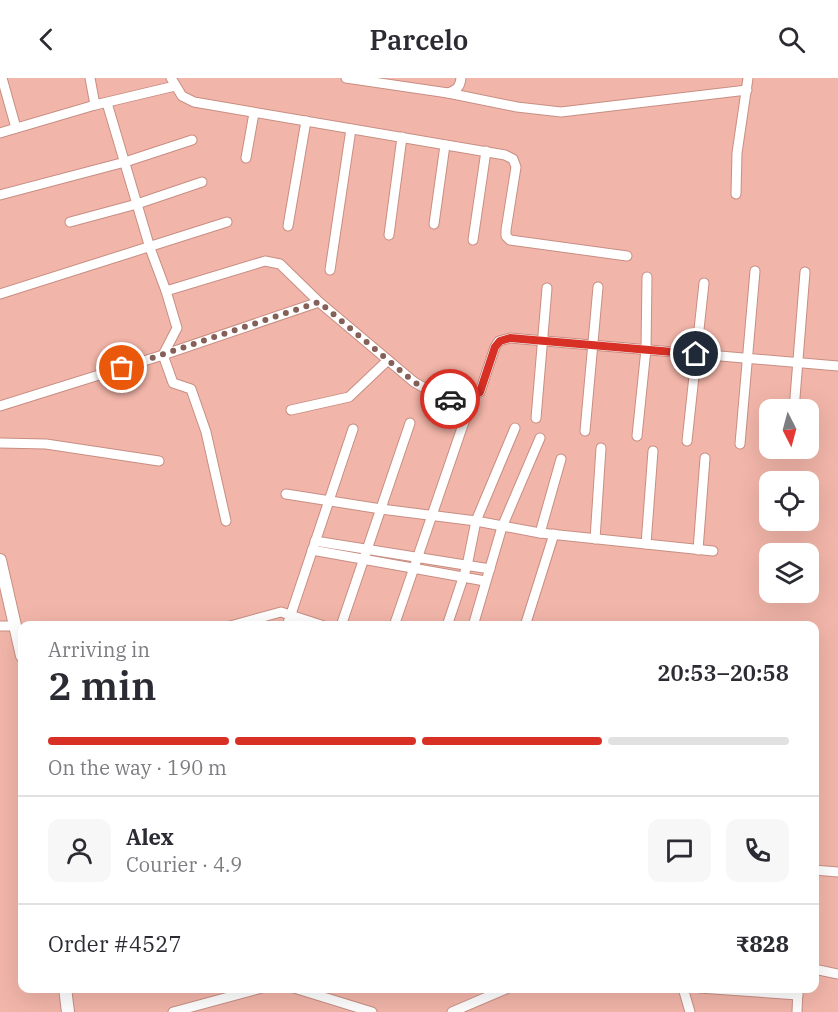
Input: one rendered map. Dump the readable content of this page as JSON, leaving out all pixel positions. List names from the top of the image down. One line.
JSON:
{"north":"bottom","page":{"header":"Parcelo","heading":["2 min","Arriving in","20:53–20:58"],"panel":["Alex","Courier · 4.9","Order #4527","₹828"],"bar":"On the way · 190 m"}}
